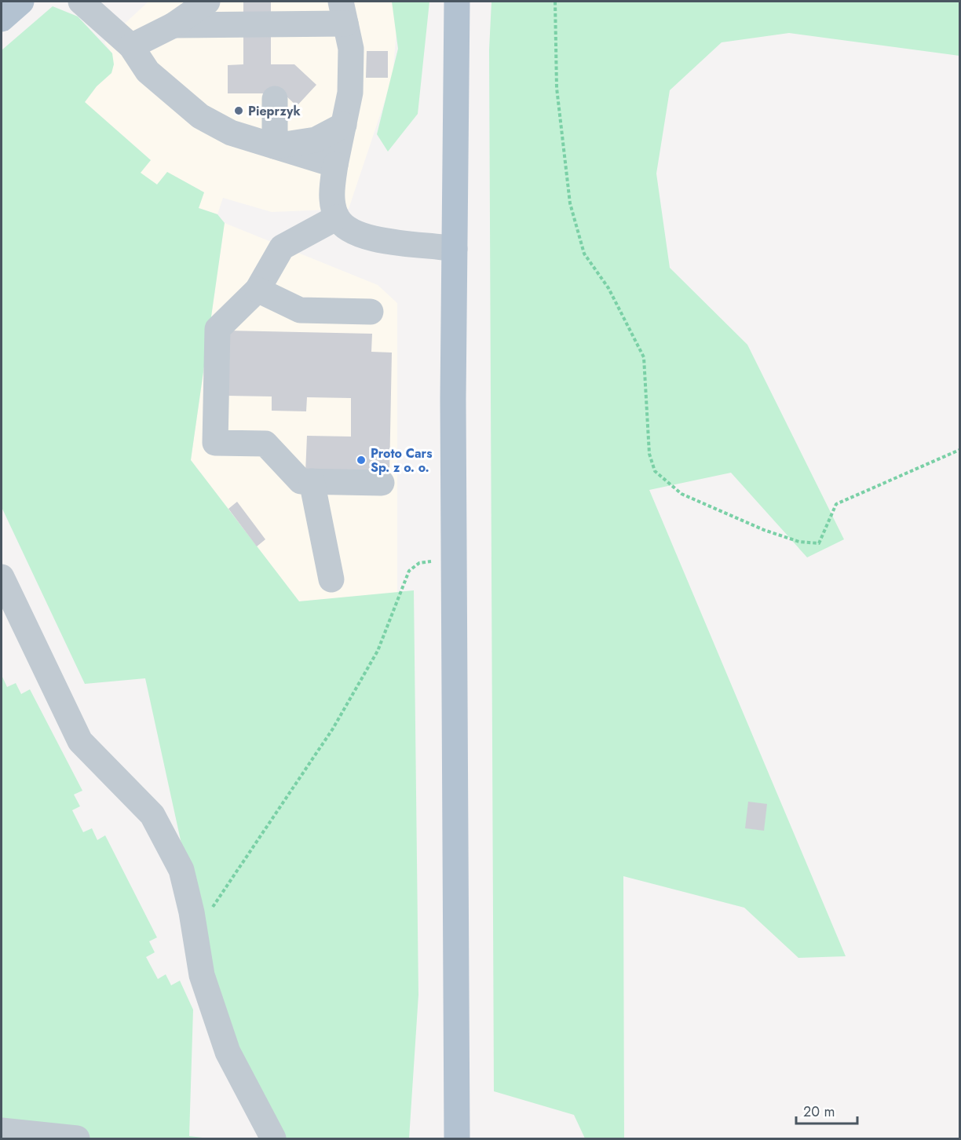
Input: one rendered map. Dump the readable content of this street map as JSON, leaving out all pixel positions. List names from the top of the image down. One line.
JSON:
{"places":["Pieprzyk","Proto Cars Sp. z o. o."],"scale_bar":"20 m"}
